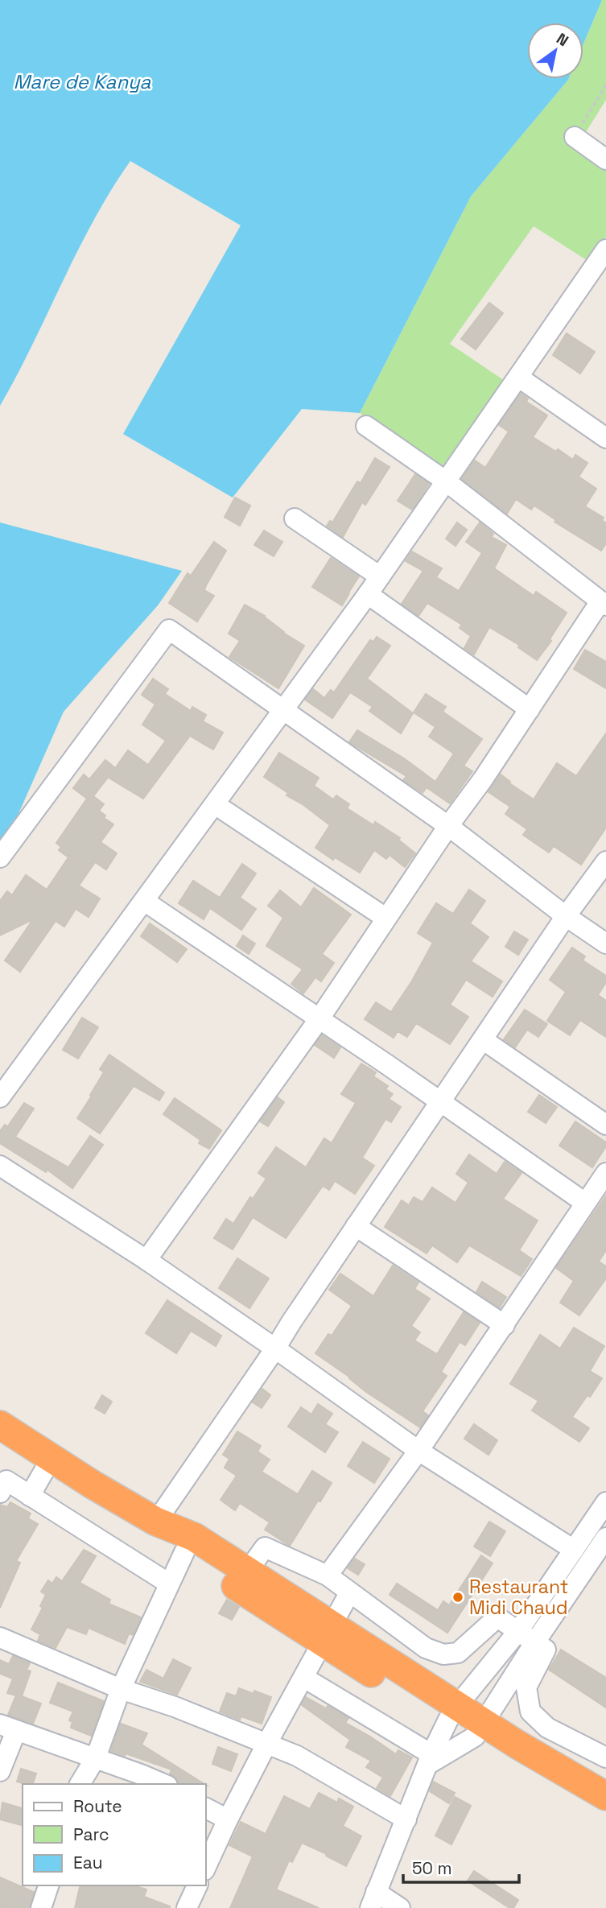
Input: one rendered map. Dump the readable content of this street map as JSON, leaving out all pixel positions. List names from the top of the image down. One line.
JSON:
{"water":["Mare de Kanya"],"places":["Restaurant Midi Chaud"],"legend":["Route","Parc","Eau"],"scale_bar":"50 m","north":"top right"}
